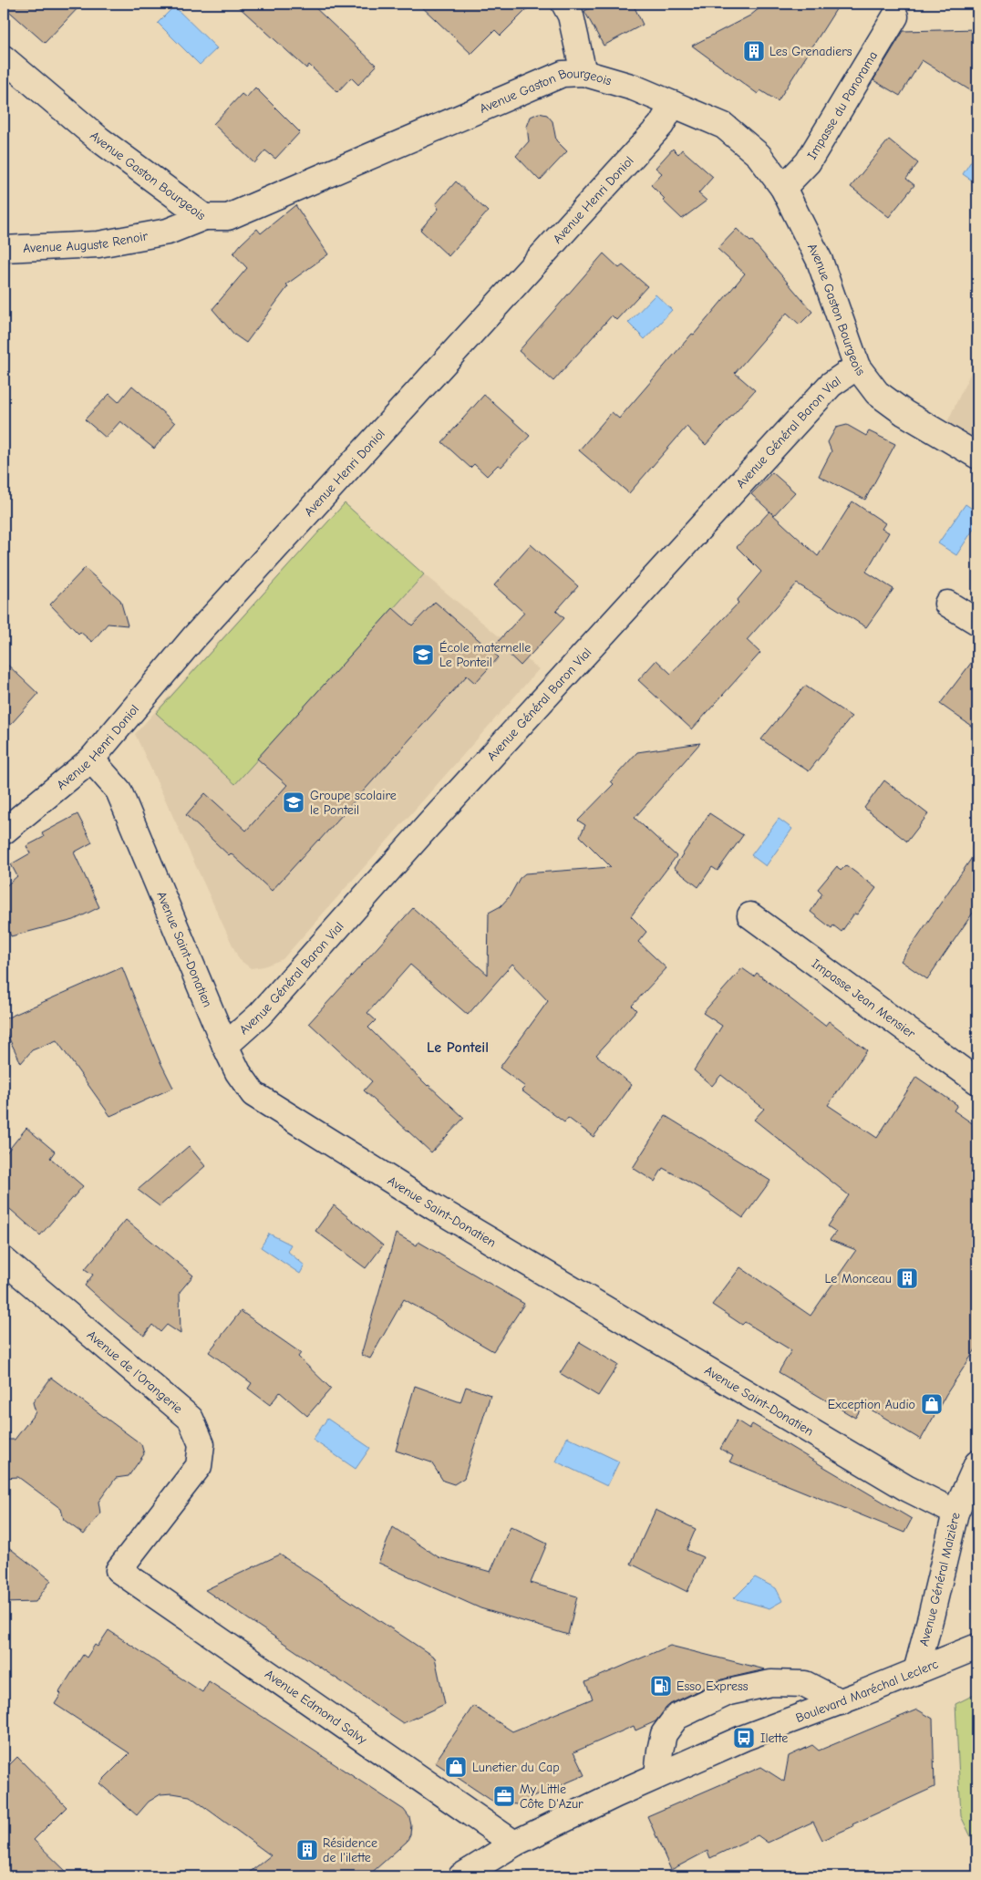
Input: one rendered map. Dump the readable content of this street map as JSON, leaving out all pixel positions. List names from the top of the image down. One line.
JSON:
{"streets":{"street":["Avenue Gaston Bourgeois","Impasse du Panorama","Avenue Henri Doniol","Avenue Auguste Renoir","Avenue Général Baron Vial","Avenue Saint-Donatien","Impasse Jean Mensier","Avenue de l'Orangerie","Avenue Général Maizière","Boulevard Maréchal Leclerc","Avenue Edmond Salvy"]},"crossings":[["Avenue Gaston Bourgeois","Impasse du Panorama"],["Avenue Gaston Bourgeois","Avenue Henri Doniol"],["Avenue Gaston Bourgeois","Avenue Auguste Renoir"],["Avenue Gaston Bourgeois","Avenue Général Baron Vial"],["Avenue Henri Doniol","Avenue Saint-Donatien"],["Avenue Général Baron Vial","Avenue Saint-Donatien"],["Avenue Saint-Donatien","Avenue Général Maizière"],["Avenue de l'Orangerie","Avenue Edmond Salvy"],["Avenue Général Maizière","Boulevard Maréchal Leclerc"],["Boulevard Maréchal Leclerc","Avenue Edmond Salvy"]],"districts":["Le Ponteil"],"places":{"building":["Les Grenadiers","Le Monceau","Résidence de l'ilette"],"school or university":["École maternelle Le Ponteil","Groupe scolaire le Ponteil"],"shop":["Exception Audio","Lunetier du Cap"],"fuel station":["Esso Express"],"bus stop":["Ilette"],"office":["My Little Côte D'Azur"]}}
